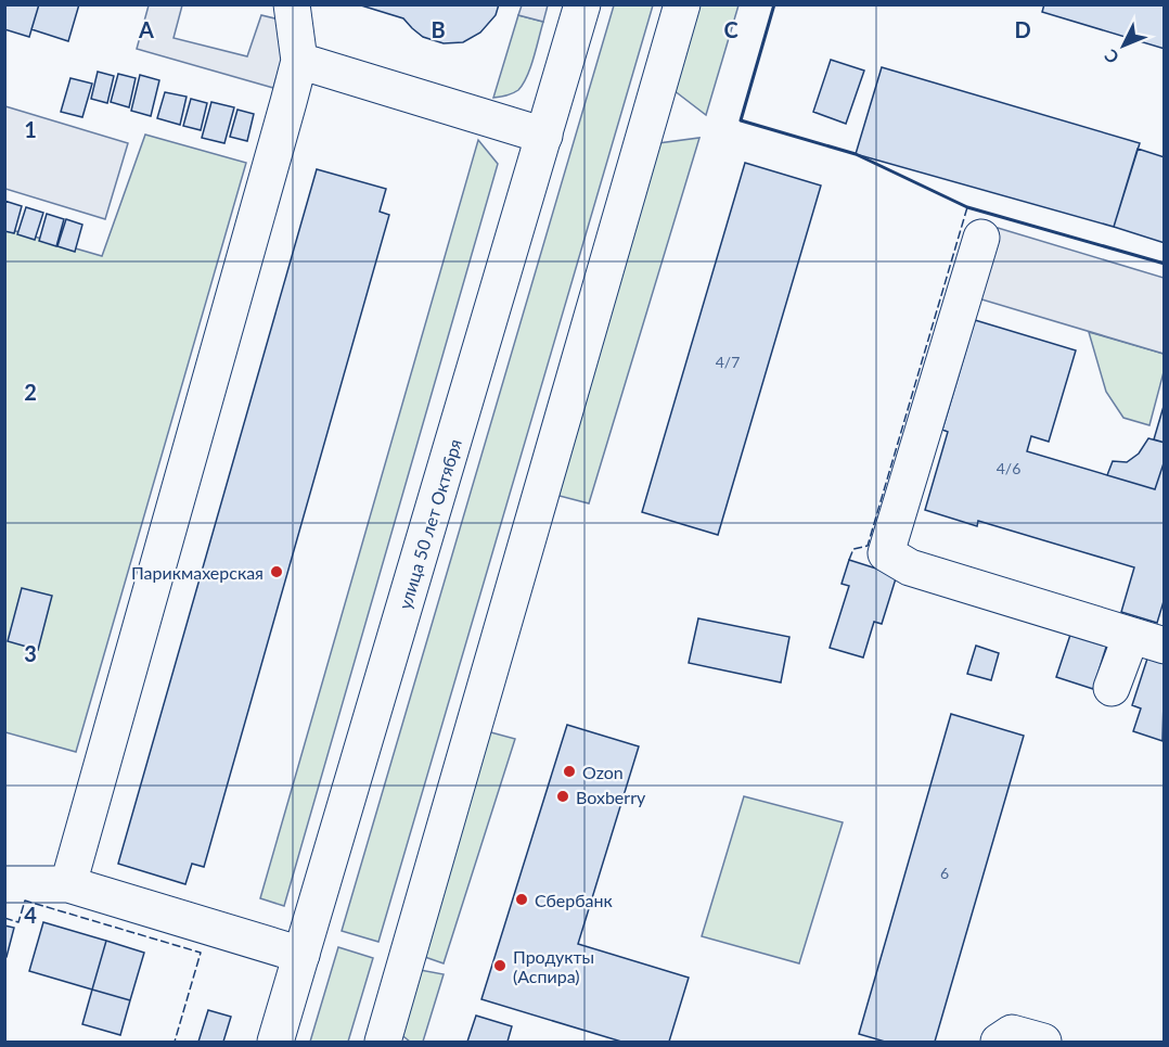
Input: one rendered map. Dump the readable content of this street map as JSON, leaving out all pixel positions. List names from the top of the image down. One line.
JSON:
{"streets":{"main road":["улица 50 лет Октября"]},"places":["Парикмахерская","Ozon","Boxberry","Сбербанк","Продукты (Аспира)"],"house_numbers":["4/7","4/6","6"],"north":"bottom left","grid":{"columns":["A","B","C","D"],"rows":["1","2","3","4"]}}
